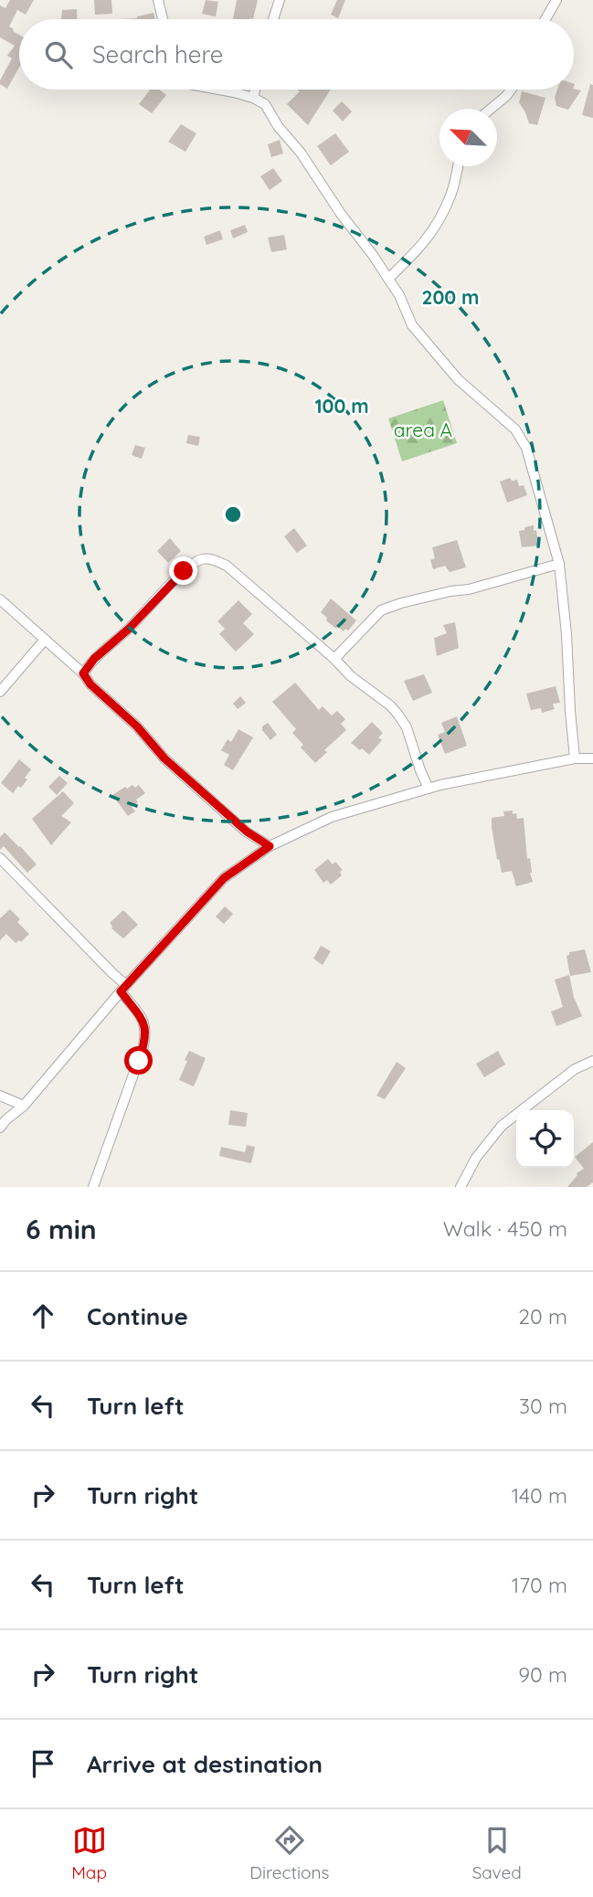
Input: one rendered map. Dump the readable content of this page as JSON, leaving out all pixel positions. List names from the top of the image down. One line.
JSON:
{"parks":["area A"],"north":"top left","page":{"search":"Search here","heading":["6 min","Walk · 450 m"],"list":[["Continue","20 m"],["Turn left","30 m"],["Turn right","140 m"],["Turn left","170 m"],["Turn right","90 m"],"Arrive at destination"],"nav":["Map","Directions","Saved"]},"rings":["200 m","100 m"]}
